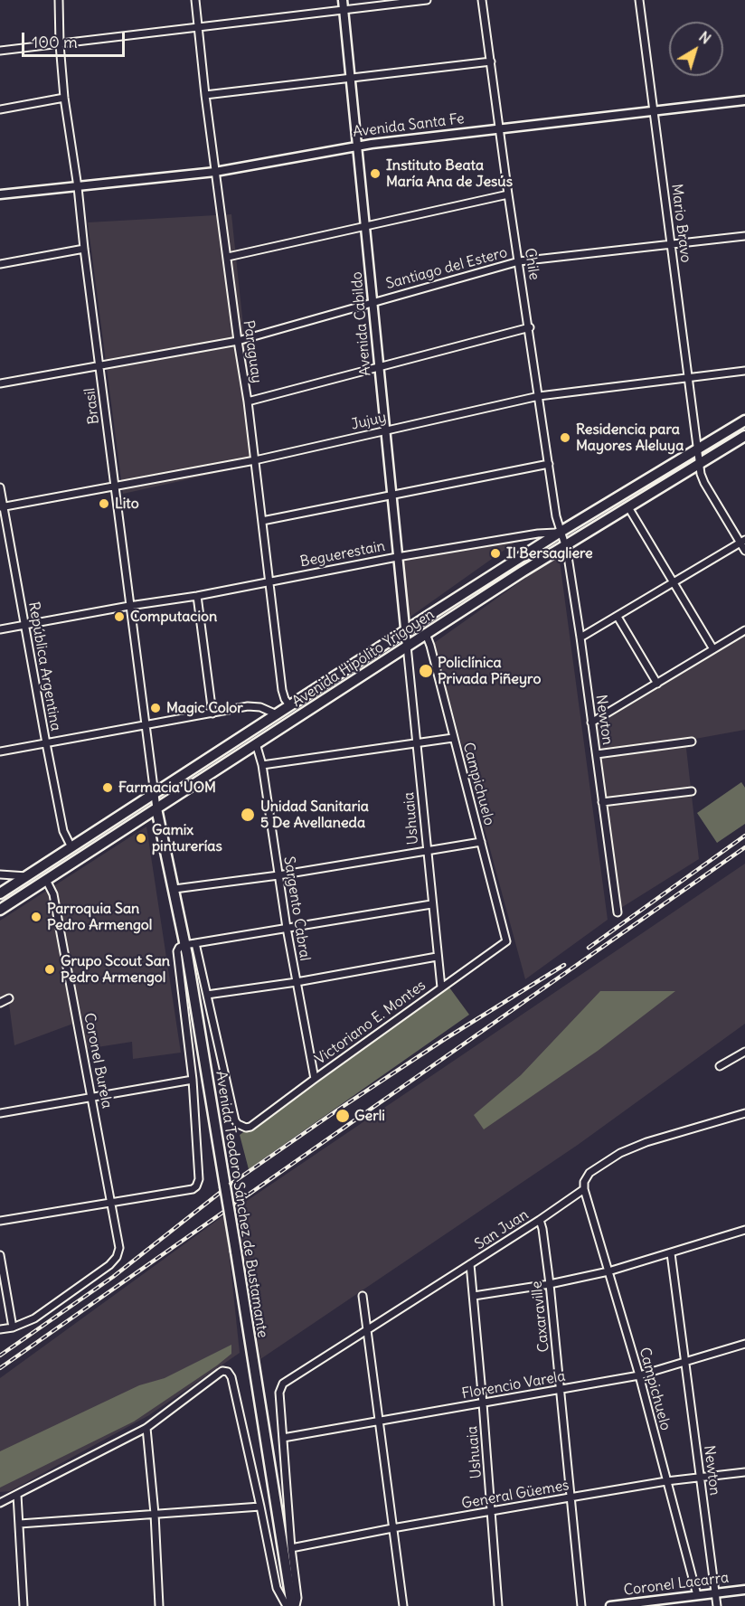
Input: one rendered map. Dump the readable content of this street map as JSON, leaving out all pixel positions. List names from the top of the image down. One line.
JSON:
{"streets":{"main road":["Avenida Hipólito Yrigoyen","Avenida Teodoro Sánchez de Bustamante"],"street":["Avenida Santa Fe","Mario Bravo","Chile","Santiago del Estero","Avenida Cabildo","Paraguay","Brasil","Jujuy","Beguerestain","República Argentina","Newton","Campichuelo","Ushuaia","Sargento Cabral","Victoriano E. Montes","Coronel Burela","San Juan","Caxaraville","Florencio Varela","General Güemes","Coronel Lacarra"]},"crossings":[["Avenida Santa Fe","Mario Bravo"],["Avenida Santa Fe","Chile"],["Avenida Santa Fe","Avenida Cabildo"],["Avenida Santa Fe","Paraguay"],["Avenida Santa Fe","Brasil"],["Mario Bravo","Santiago del Estero"],["Mario Bravo","Jujuy"],["Mario Bravo","Avenida Hipólito Yrigoyen"],["Chile","Santiago del Estero"],["Chile","Jujuy"],["Chile","Beguerestain"],["Chile","Avenida Hipólito Yrigoyen"],["Chile","Newton"],["Santiago del Estero","Avenida Cabildo"],["Santiago del Estero","Paraguay"],["Santiago del Estero","Brasil"],["Avenida Cabildo","Jujuy"],["Avenida Cabildo","Beguerestain"],["Avenida Cabildo","Avenida Hipólito Yrigoyen"],["Avenida Cabildo","Ushuaia"],["Paraguay","Jujuy"],["Paraguay","Beguerestain"],["Paraguay","Avenida Hipólito Yrigoyen"],["Brasil","Jujuy"],["Brasil","Beguerestain"],["Brasil","Avenida Hipólito Yrigoyen"],["Brasil","Avenida Teodoro Sánchez de Bustamante"],["Jujuy","República Argentina"],["Beguerestain","Avenida Hipólito Yrigoyen"],["Beguerestain","República Argentina"],["Beguerestain","Newton"],["Avenida Hipólito Yrigoyen","República Argentina"],["Avenida Hipólito Yrigoyen","Newton"],["Avenida Hipólito Yrigoyen","Campichuelo"],["Avenida Hipólito Yrigoyen","Ushuaia"],["Avenida Hipólito Yrigoyen","Sargento Cabral"],["Avenida Hipólito Yrigoyen","Coronel Burela"],["Avenida Hipólito Yrigoyen","Avenida Teodoro Sánchez de Bustamante"],["Newton","Florencio Varela"],["Newton","General Güemes"],["Newton","Coronel Lacarra"],["Campichuelo","Victoriano E. Montes"],["Campichuelo","San Juan"],["Campichuelo","Florencio Varela"],["Campichuelo","General Güemes"],["Campichuelo","Coronel Lacarra"],["Ushuaia","Victoriano E. Montes"],["Ushuaia","San Juan"],["Ushuaia","Florencio Varela"],["Ushuaia","General Güemes"],["Sargento Cabral","Victoriano E. Montes"],["San Juan","Caxaraville"],["San Juan","Florencio Varela"],["Caxaraville","Florencio Varela"],["Caxaraville","General Güemes"]],"places":["Instituto Beata María Ana de Jesús","Residencia para Mayores Aleluya","Lito","Il Bersagliere","Computacion","Policlínica Privada Piñeyro","Magic Color","Farmacia UOM","Unidad Sanitaria 5 De Avellaneda","Gamix pinturerías","Parroquia San Pedro Armengol","Grupo Scout San Pedro Armengol","Gerli"],"scale_bar":"100 m","north":"top right"}
